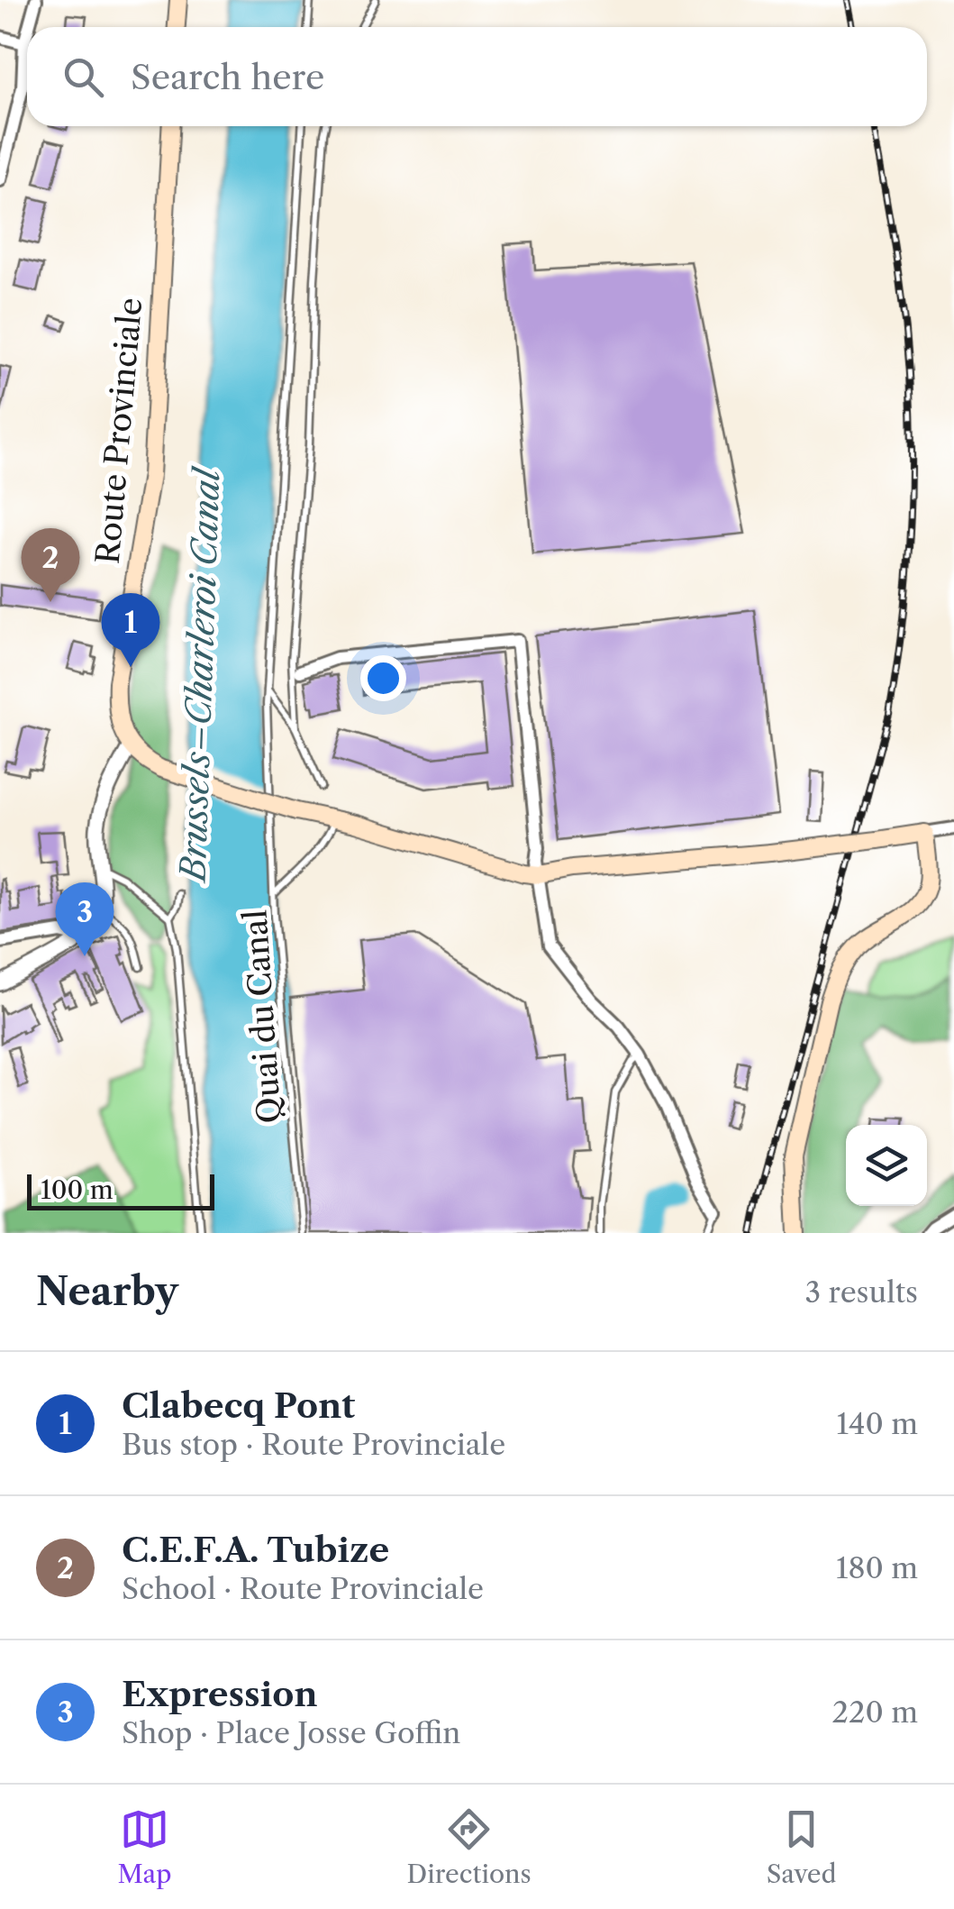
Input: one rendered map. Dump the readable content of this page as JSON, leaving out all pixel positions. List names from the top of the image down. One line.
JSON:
{"streets":{"main road":["Route Provinciale"],"lane":["Quai du Canal"]},"water":["Brussels–Charleroi Canal"],"scale_bar":"100 m","page":{"search":"Search here","pins":["2","1","3"],"scale":"100 m","heading":["Nearby","3 results"],"list":[{"mark":"1","name":"Clabecq Pont","note":"Bus stop · Route Provinciale","value":"140 m"},{"mark":"2","name":"C.E.F.A. Tubize","note":"School · Route Provinciale","value":"180 m"},{"mark":"3","name":"Expression","note":"Shop · Place Josse Goffin","value":"220 m"}],"nav":["Map","Directions","Saved"]}}
